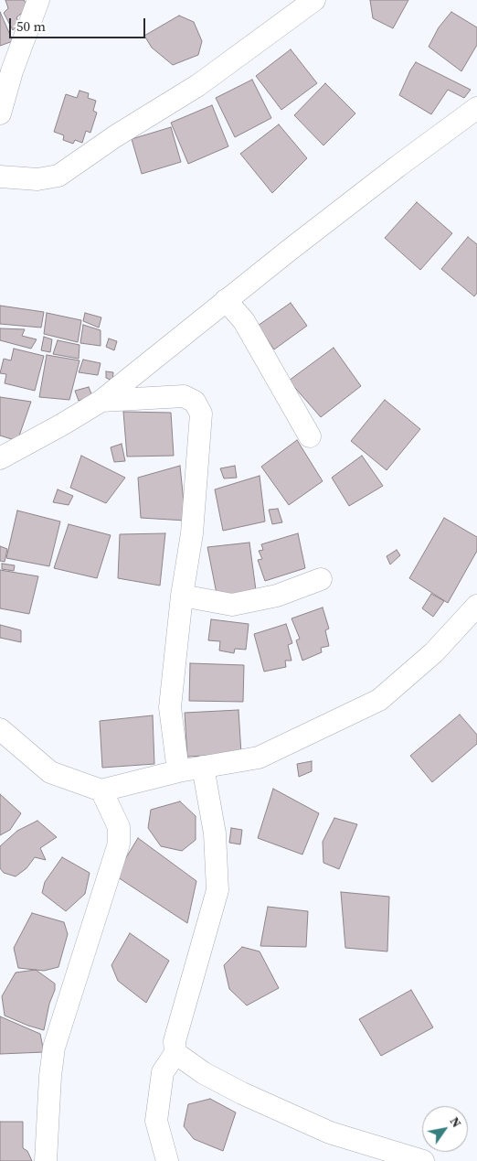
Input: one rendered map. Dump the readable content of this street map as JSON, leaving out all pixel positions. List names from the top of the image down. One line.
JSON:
{"scale_bar":"50 m","north":"top right"}
